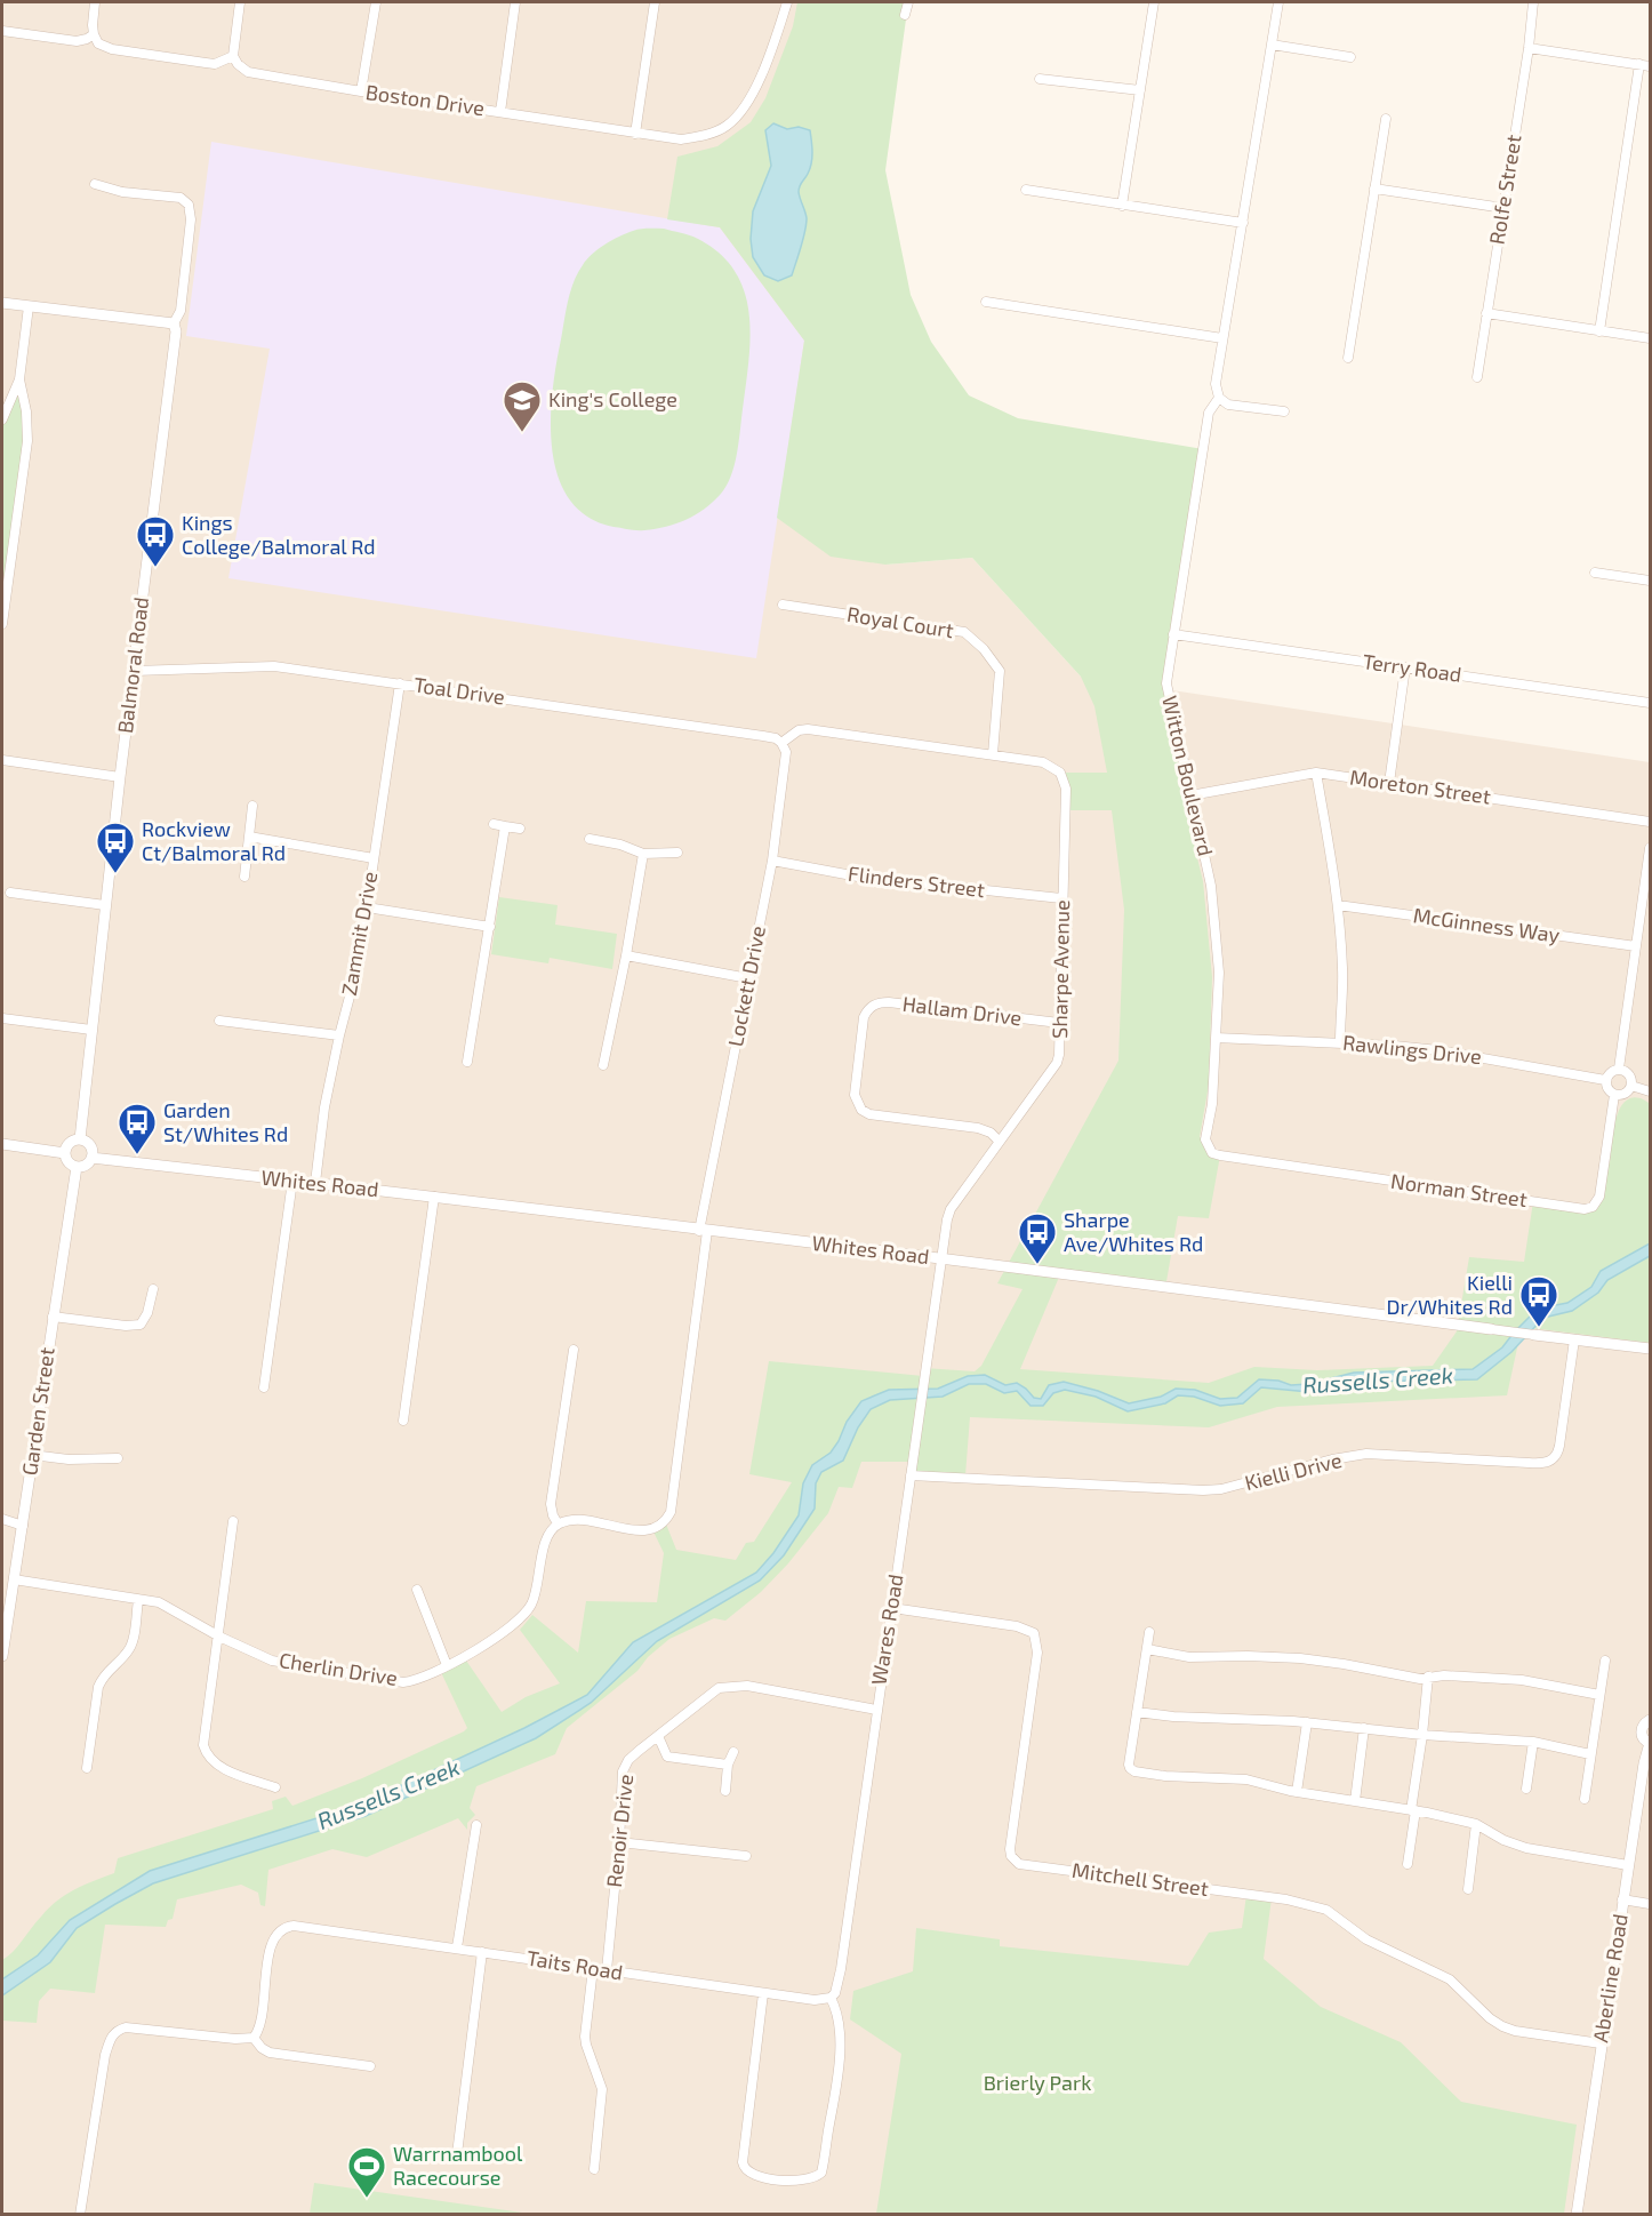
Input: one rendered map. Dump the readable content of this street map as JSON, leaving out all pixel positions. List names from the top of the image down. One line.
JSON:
{"streets":{"street":["Boston Drive","Rolfe Street","Royal Court","Balmoral Road","Terry Road","Toal Drive","Witton Boulevard","Moreton Street","Flinders Street","McGinness Way","Zammit Drive","Sharpe Avenue","Lockett Drive","Hallam Drive","Rawlings Drive","Whites Road","Norman Street","Garden Street","Kielli Drive","Wares Road","Cherlin Drive","Renoir Drive","Mitchell Street","Taits Road","Aberline Road"]},"crossings":[["Royal Court","Sharpe Avenue"],["Balmoral Road","Toal Drive"],["Balmoral Road","Whites Road"],["Balmoral Road","Garden Street"],["Terry Road","Witton Boulevard"],["Toal Drive","Zammit Drive"],["Toal Drive","Sharpe Avenue"],["Toal Drive","Lockett Drive"],["Witton Boulevard","Moreton Street"],["Witton Boulevard","Rawlings Drive"],["Witton Boulevard","Norman Street"],["Flinders Street","Sharpe Avenue"],["Flinders Street","Lockett Drive"],["Zammit Drive","Whites Road"],["Sharpe Avenue","Lockett Drive"],["Sharpe Avenue","Hallam Drive"],["Sharpe Avenue","Whites Road"],["Sharpe Avenue","Wares Road"],["Lockett Drive","Whites Road"],["Rawlings Drive","Norman Street"],["Whites Road","Garden Street"],["Whites Road","Kielli Drive"],["Whites Road","Wares Road"],["Garden Street","Cherlin Drive"],["Kielli Drive","Wares Road"],["Wares Road","Renoir Drive"],["Wares Road","Mitchell Street"],["Wares Road","Taits Road"],["Renoir Drive","Taits Road"],["Mitchell Street","Aberline Road"]],"water":["Russells Creek"],"parks":["Brierly Park"],"places":{"school or university":["King's College"],"bus stop":["Kings College/Balmoral Rd","Rockview Ct/Balmoral Rd","Garden St/Whites Rd","Sharpe Ave/Whites Rd","Kielli Dr/Whites Rd"],"sports":["Warrnambool Racecourse"]}}
